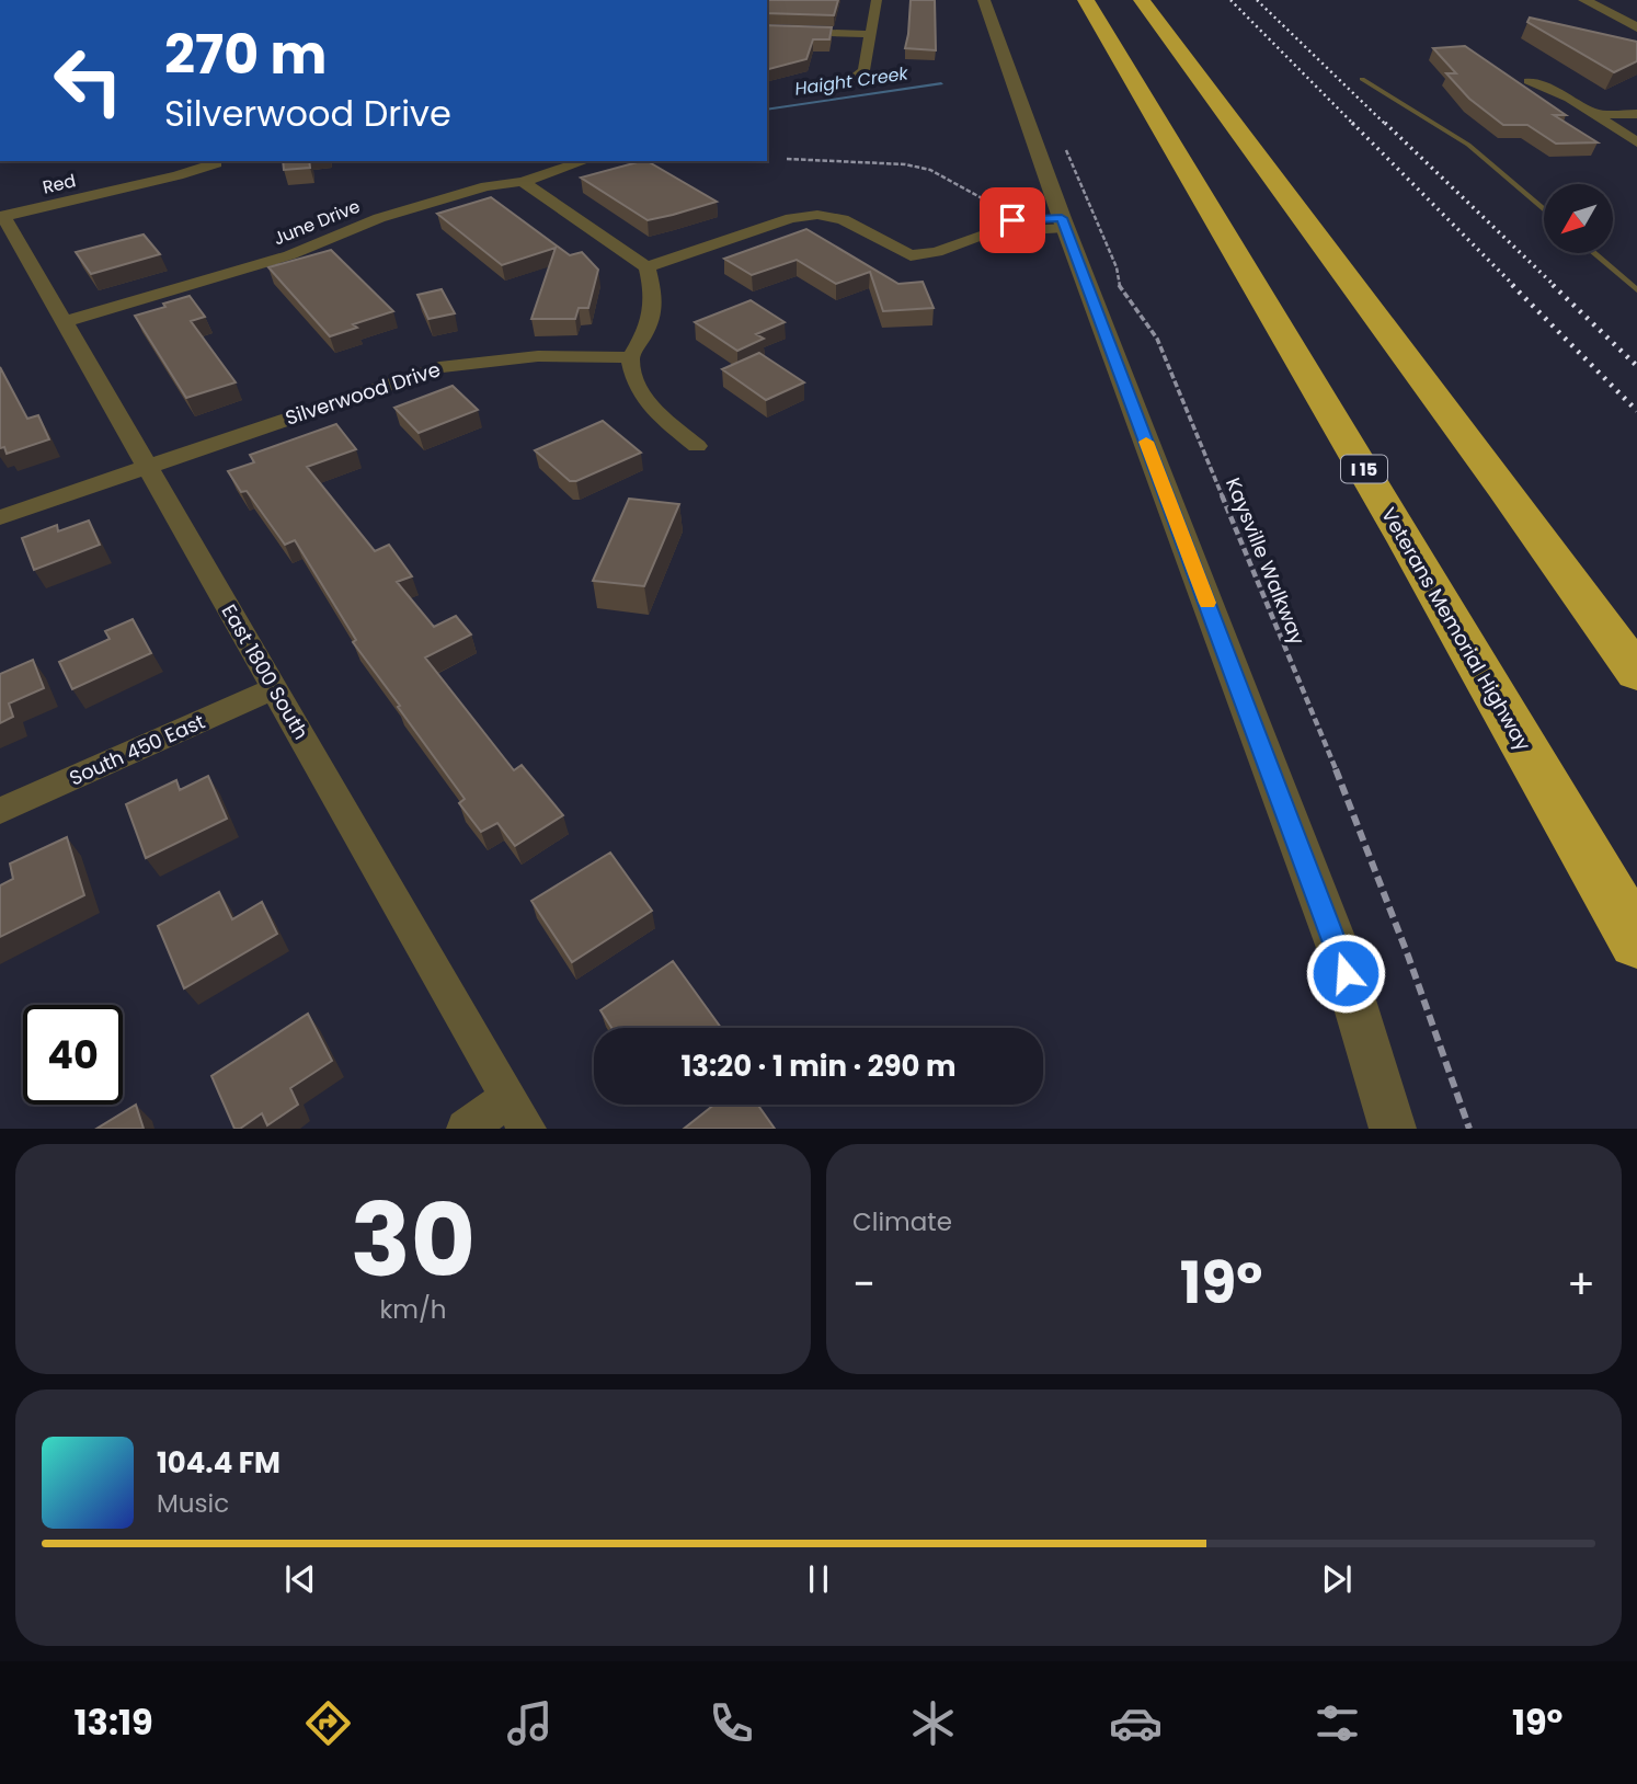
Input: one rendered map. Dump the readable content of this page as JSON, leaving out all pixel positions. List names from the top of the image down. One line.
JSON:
{"streets":{"highway":["I 15","Veterans Memorial Highway"],"street":["Red","June Drive","Silverwood Drive","East 1800 South","South 450 East"],"path":["Kaysville Walkway"]},"crossings":[["Red","East 1800 South"],["June Drive","East 1800 South"],["Silverwood Drive","East 1800 South"],["East 1800 South","South 450 East"]],"water":["Haight Creek"],"north":"bottom left","page":{"turn":["270 m","Silverwood Drive"],"limit":"40","trip":"13:20 · 1 min · 290 m","tile":[["30","km/h"],"Climate"],"heat":["−","19°","+"],"song":["104.4 FM","Music"],"tabs":["13:19","19°"]}}
